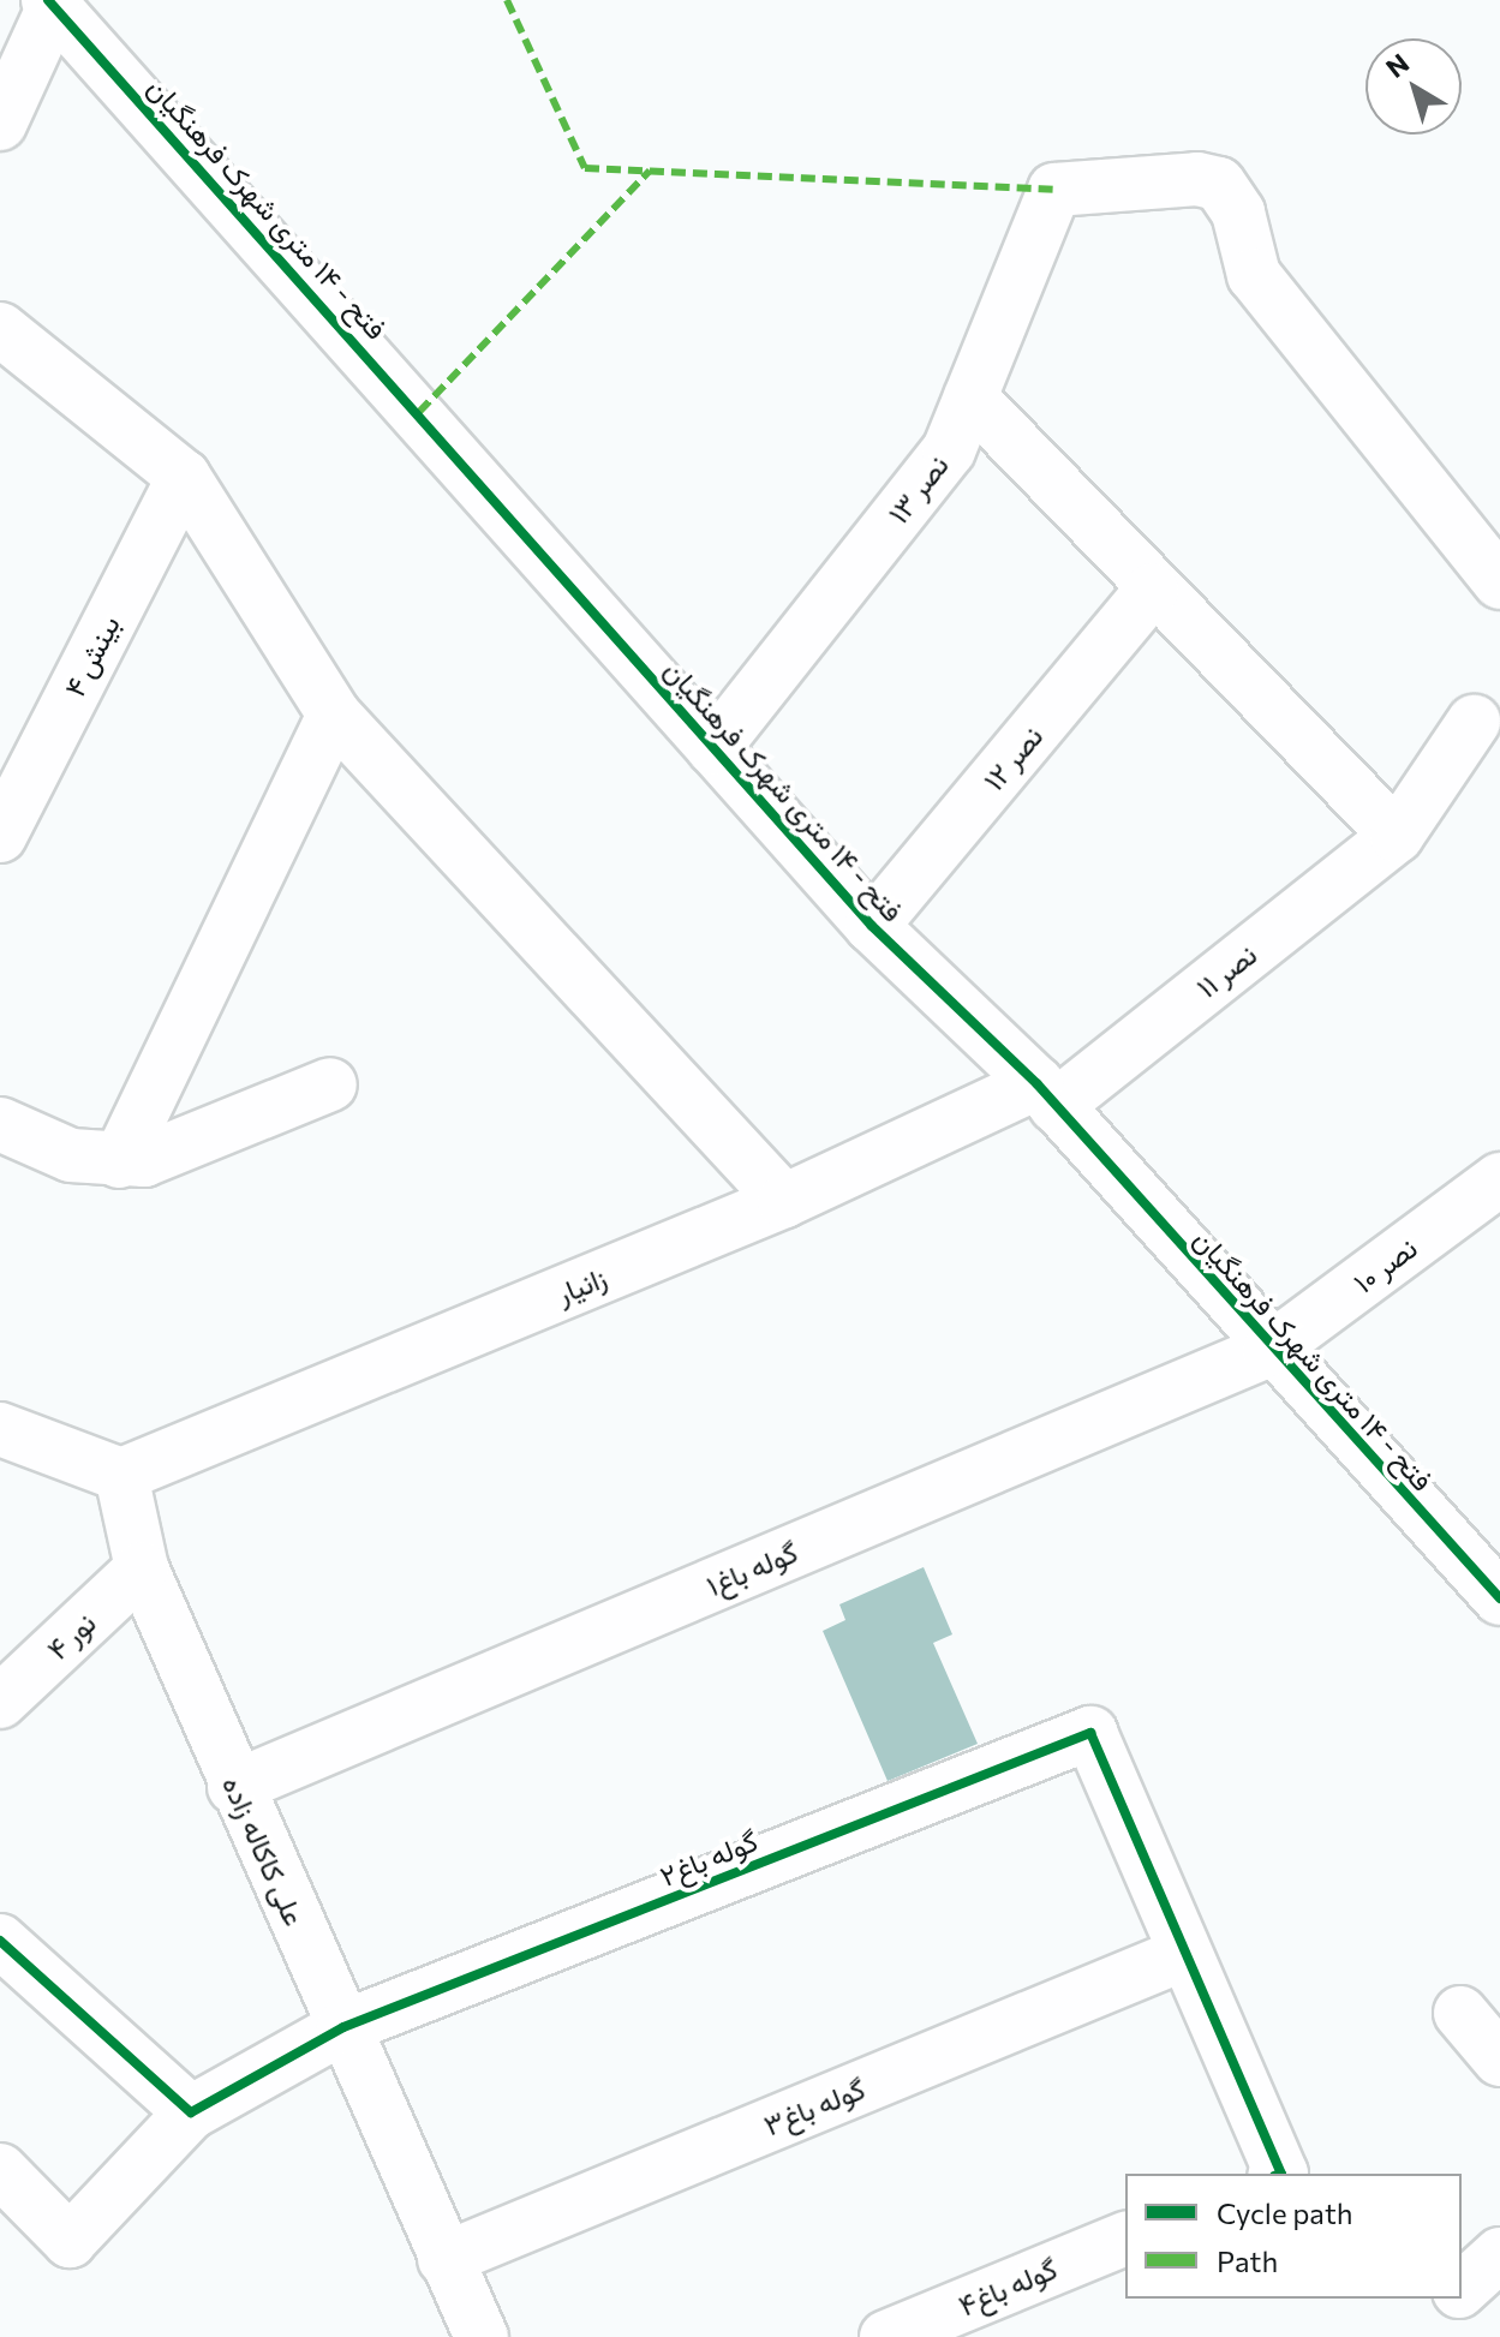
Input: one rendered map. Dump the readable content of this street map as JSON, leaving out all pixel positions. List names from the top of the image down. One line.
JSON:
{"streets":{"street":["فتح - ۱۴ متری شهرک فرهنگیان","نصر ۱۳","بینش ۴","نصر ۱۲","نصر ۱۱","نصر ۱۰","زانیار","گوله باغ۱","نور ۴","علی کاکاله زاده","گوله باغ۲","گوله باغ۳","گوله باغ۴"]},"crossings":[["فتح - ۱۴ متری شهرک فرهنگیان","نصر ۱۳"],["فتح - ۱۴ متری شهرک فرهنگیان","نصر ۱۲"],["فتح - ۱۴ متری شهرک فرهنگیان","نصر ۱۱"],["فتح - ۱۴ متری شهرک فرهنگیان","نصر ۱۰"],["فتح - ۱۴ متری شهرک فرهنگیان","زانیار"],["فتح - ۱۴ متری شهرک فرهنگیان","گوله باغ۱"],["نصر ۱۱","زانیار"],["نصر ۱۰","گوله باغ۱"],["زانیار","علی کاکاله زاده"],["گوله باغ۱","علی کاکاله زاده"],["نور ۴","علی کاکاله زاده"],["علی کاکاله زاده","گوله باغ۲"],["علی کاکاله زاده","گوله باغ۳"],["گوله باغ۲","گوله باغ۳"]],"legend":["Cycle path","Path"],"north":"top left"}
